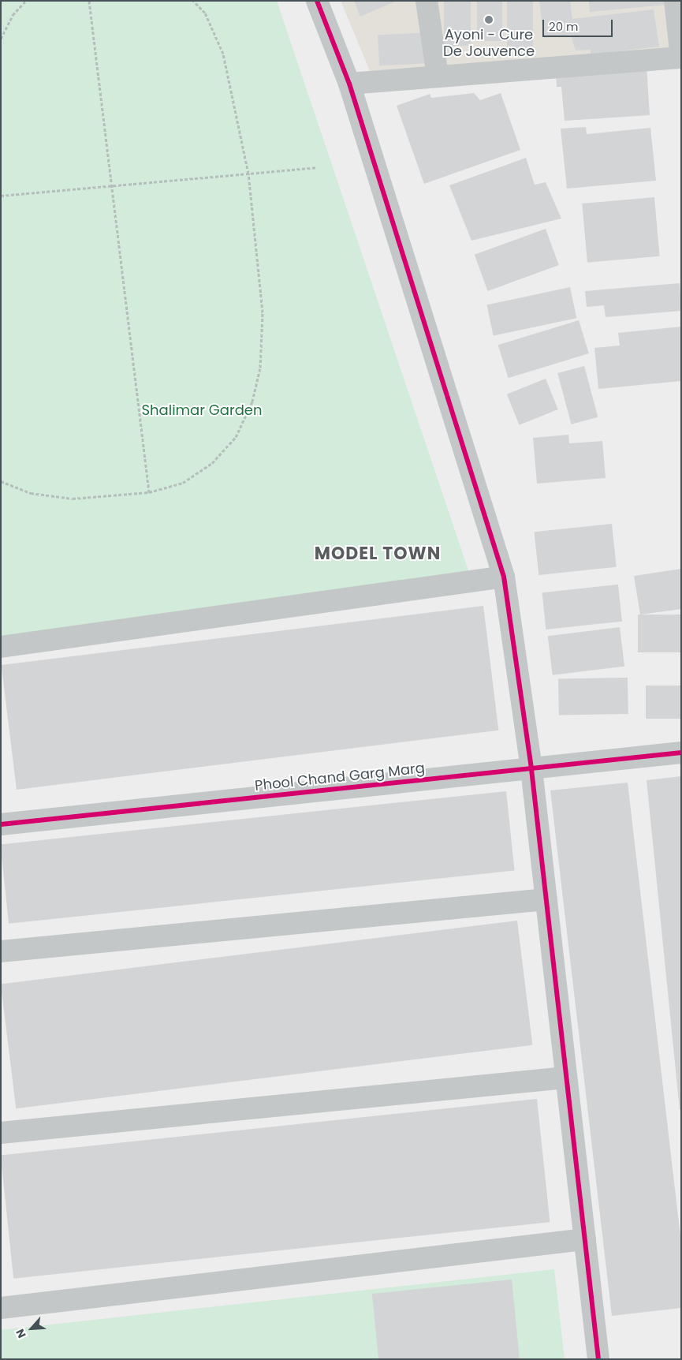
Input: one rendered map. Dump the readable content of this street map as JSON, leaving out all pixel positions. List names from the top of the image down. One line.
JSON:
{"streets":{"street":["Phool Chand Garg Marg"]},"districts":["MODEL TOWN"],"parks":["Shalimar Garden"],"places":["Ayoni - Cure De Jouvence"],"scale_bar":"20 m","north":"bottom left"}
